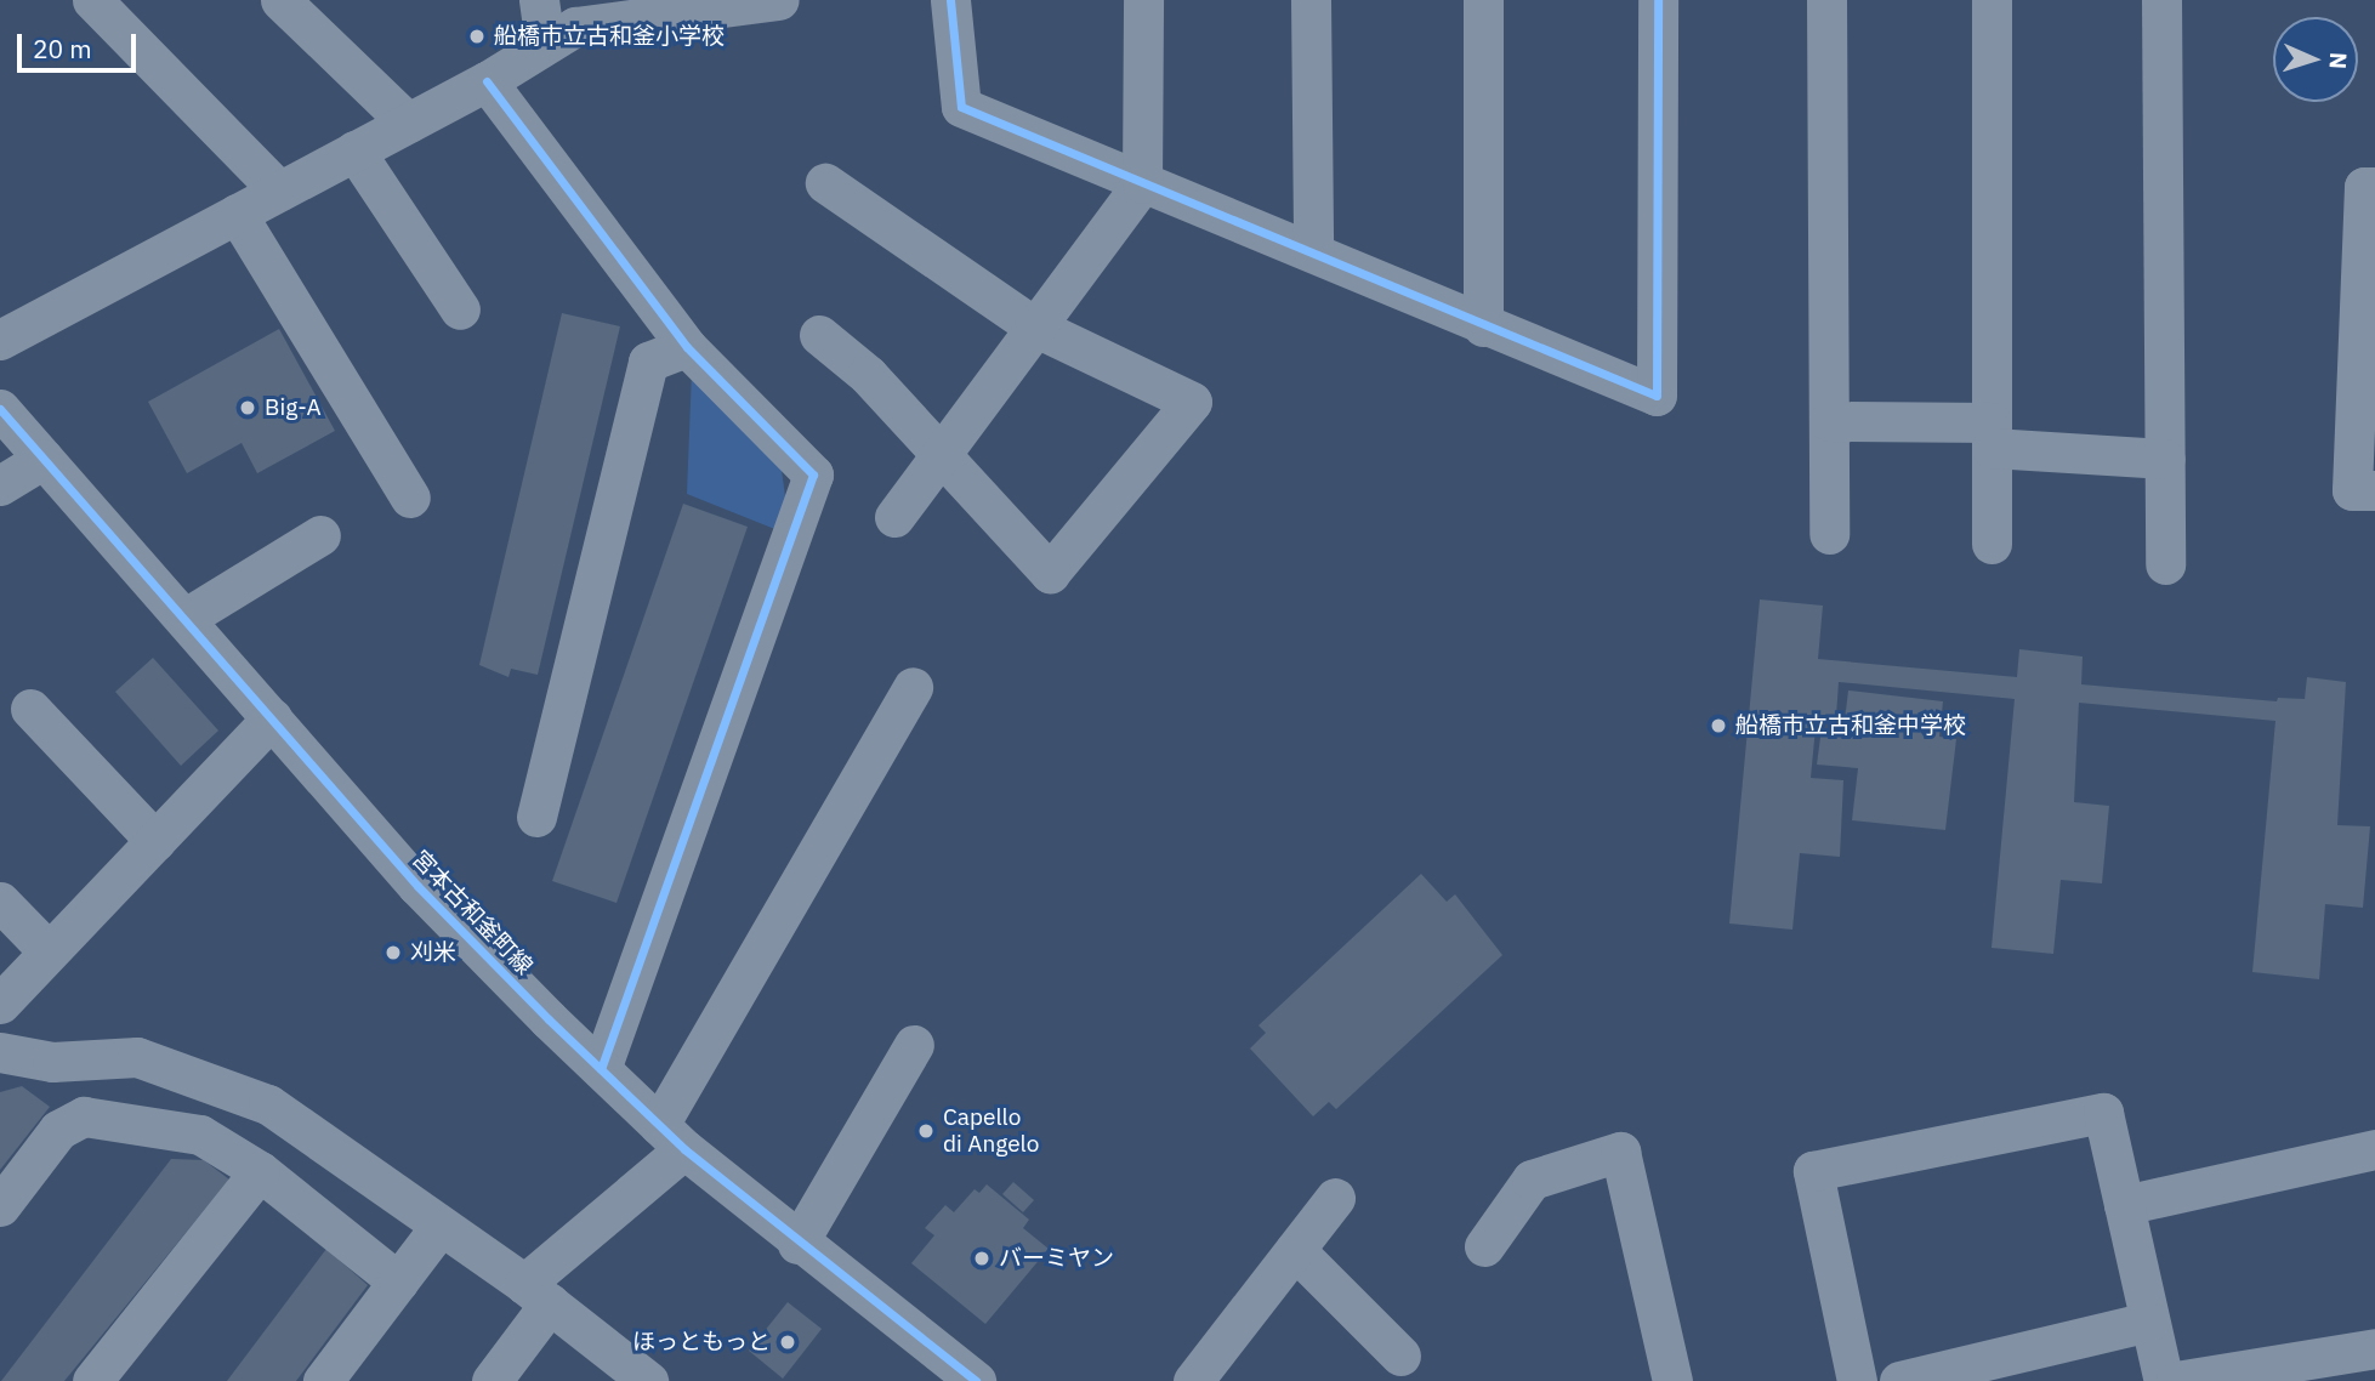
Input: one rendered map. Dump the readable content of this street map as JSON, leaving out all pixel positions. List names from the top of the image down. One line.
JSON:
{"streets":{"street":["宮本古和釜町線"]},"places":["船橋市立古和釜小学校","Big-A","船橋市立古和釜中学校","刈米","Capello di Angelo","バーミヤン","ほっともっと"],"scale_bar":"20 m","north":"right"}
